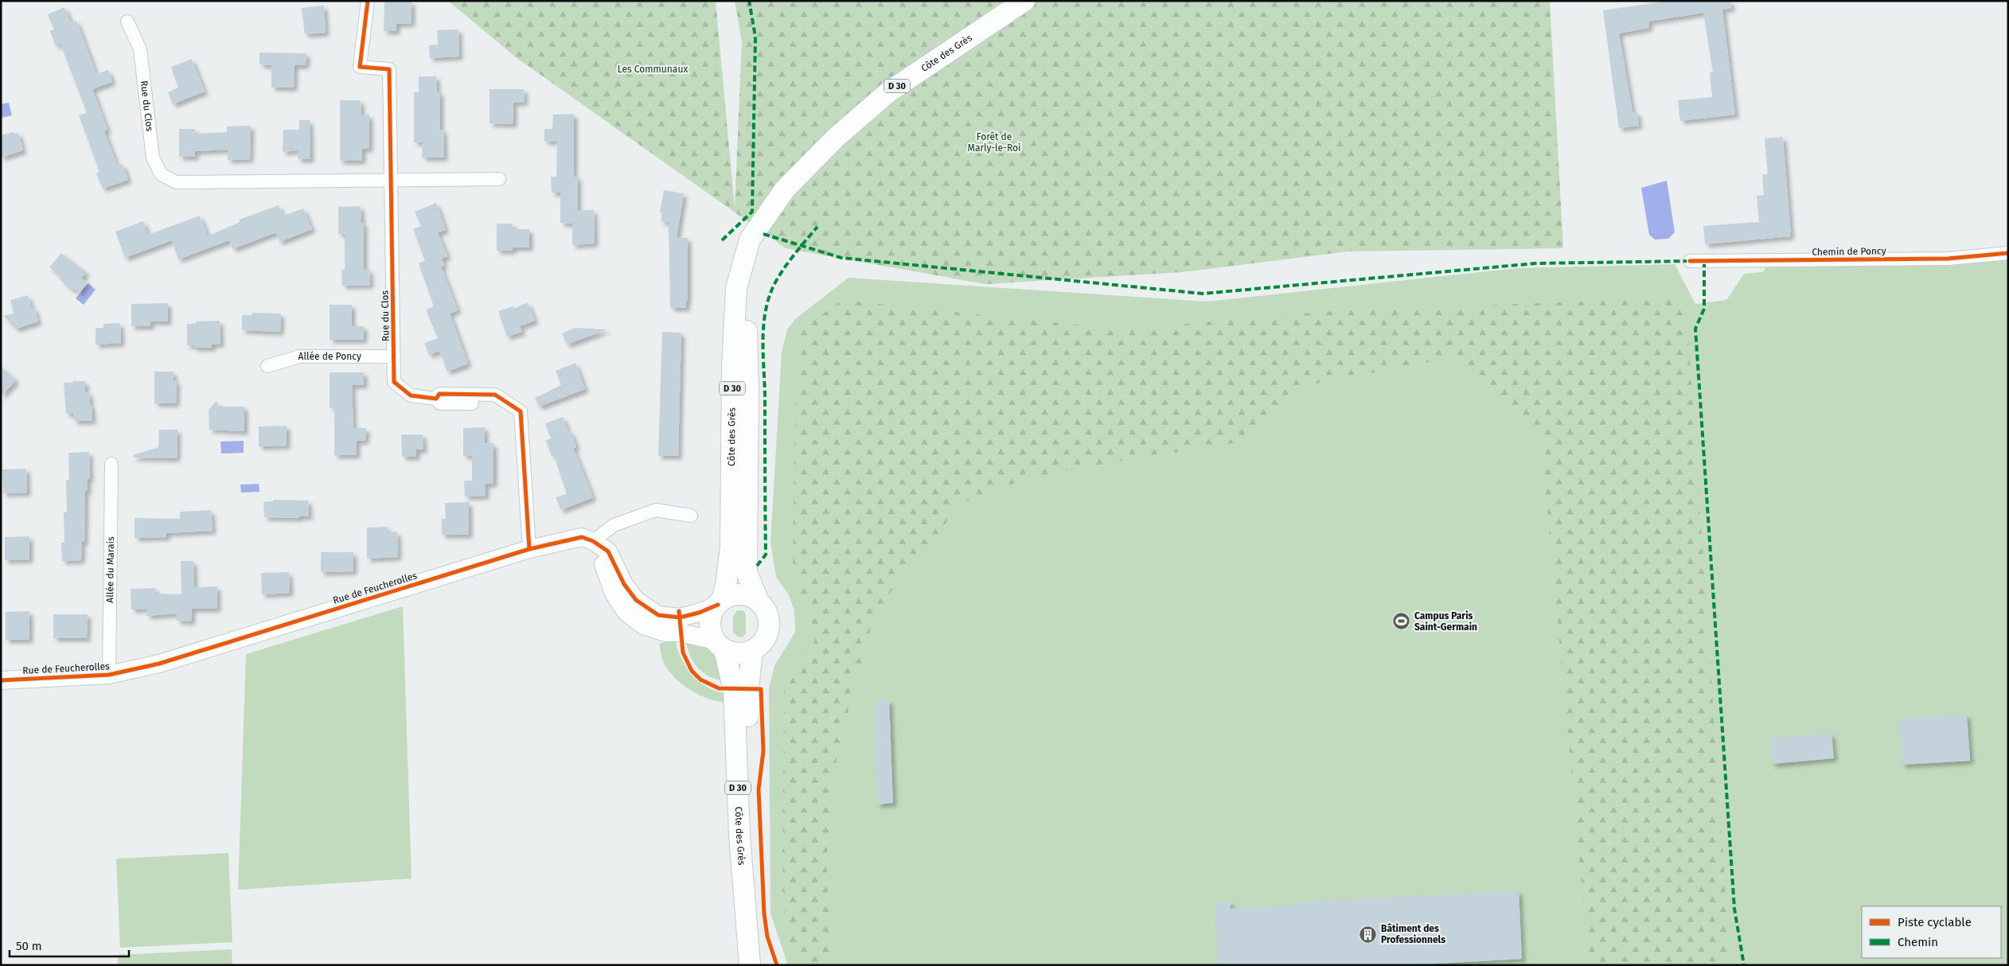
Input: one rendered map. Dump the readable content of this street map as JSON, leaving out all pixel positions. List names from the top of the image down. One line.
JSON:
{"streets":{"main road":["Côte des Grès","D 30"],"street":["Rue du Clos","Chemin de Poncy","Allée de Poncy","Allée du Marais","Rue de Feucherolles"]},"crossings":[["Rue du Clos","Allée de Poncy"],["Rue du Clos","Rue de Feucherolles"],["Allée du Marais","Rue de Feucherolles"]],"parks":["Les Communaux","Forêt de Marly-le-Roi"],"places":{"sports":["Campus Paris Saint-Germain"],"building":["Bâtiment des Professionnels"]},"legend":["Piste cyclable","Chemin"],"scale_bar":"50 m"}
